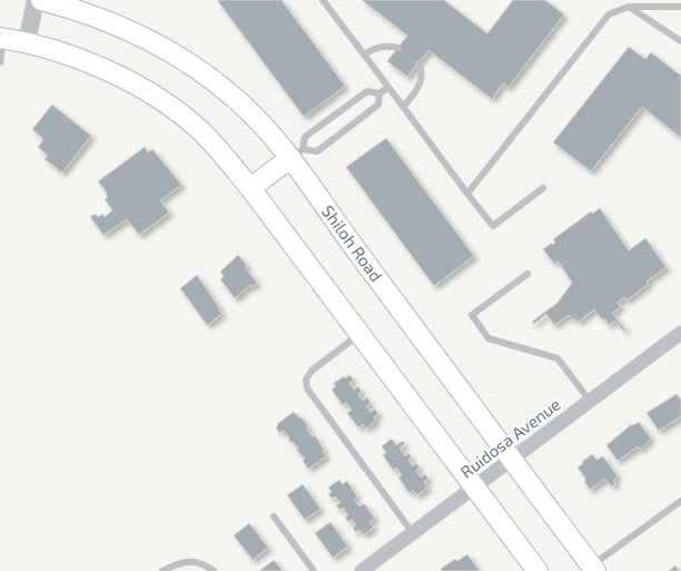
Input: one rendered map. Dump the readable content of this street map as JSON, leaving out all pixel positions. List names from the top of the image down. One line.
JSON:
{"streets":{"main road":["Shiloh Road"],"street":["Ruidosa Avenue"]},"crossings":[["Shiloh Road","Ruidosa Avenue"]]}
